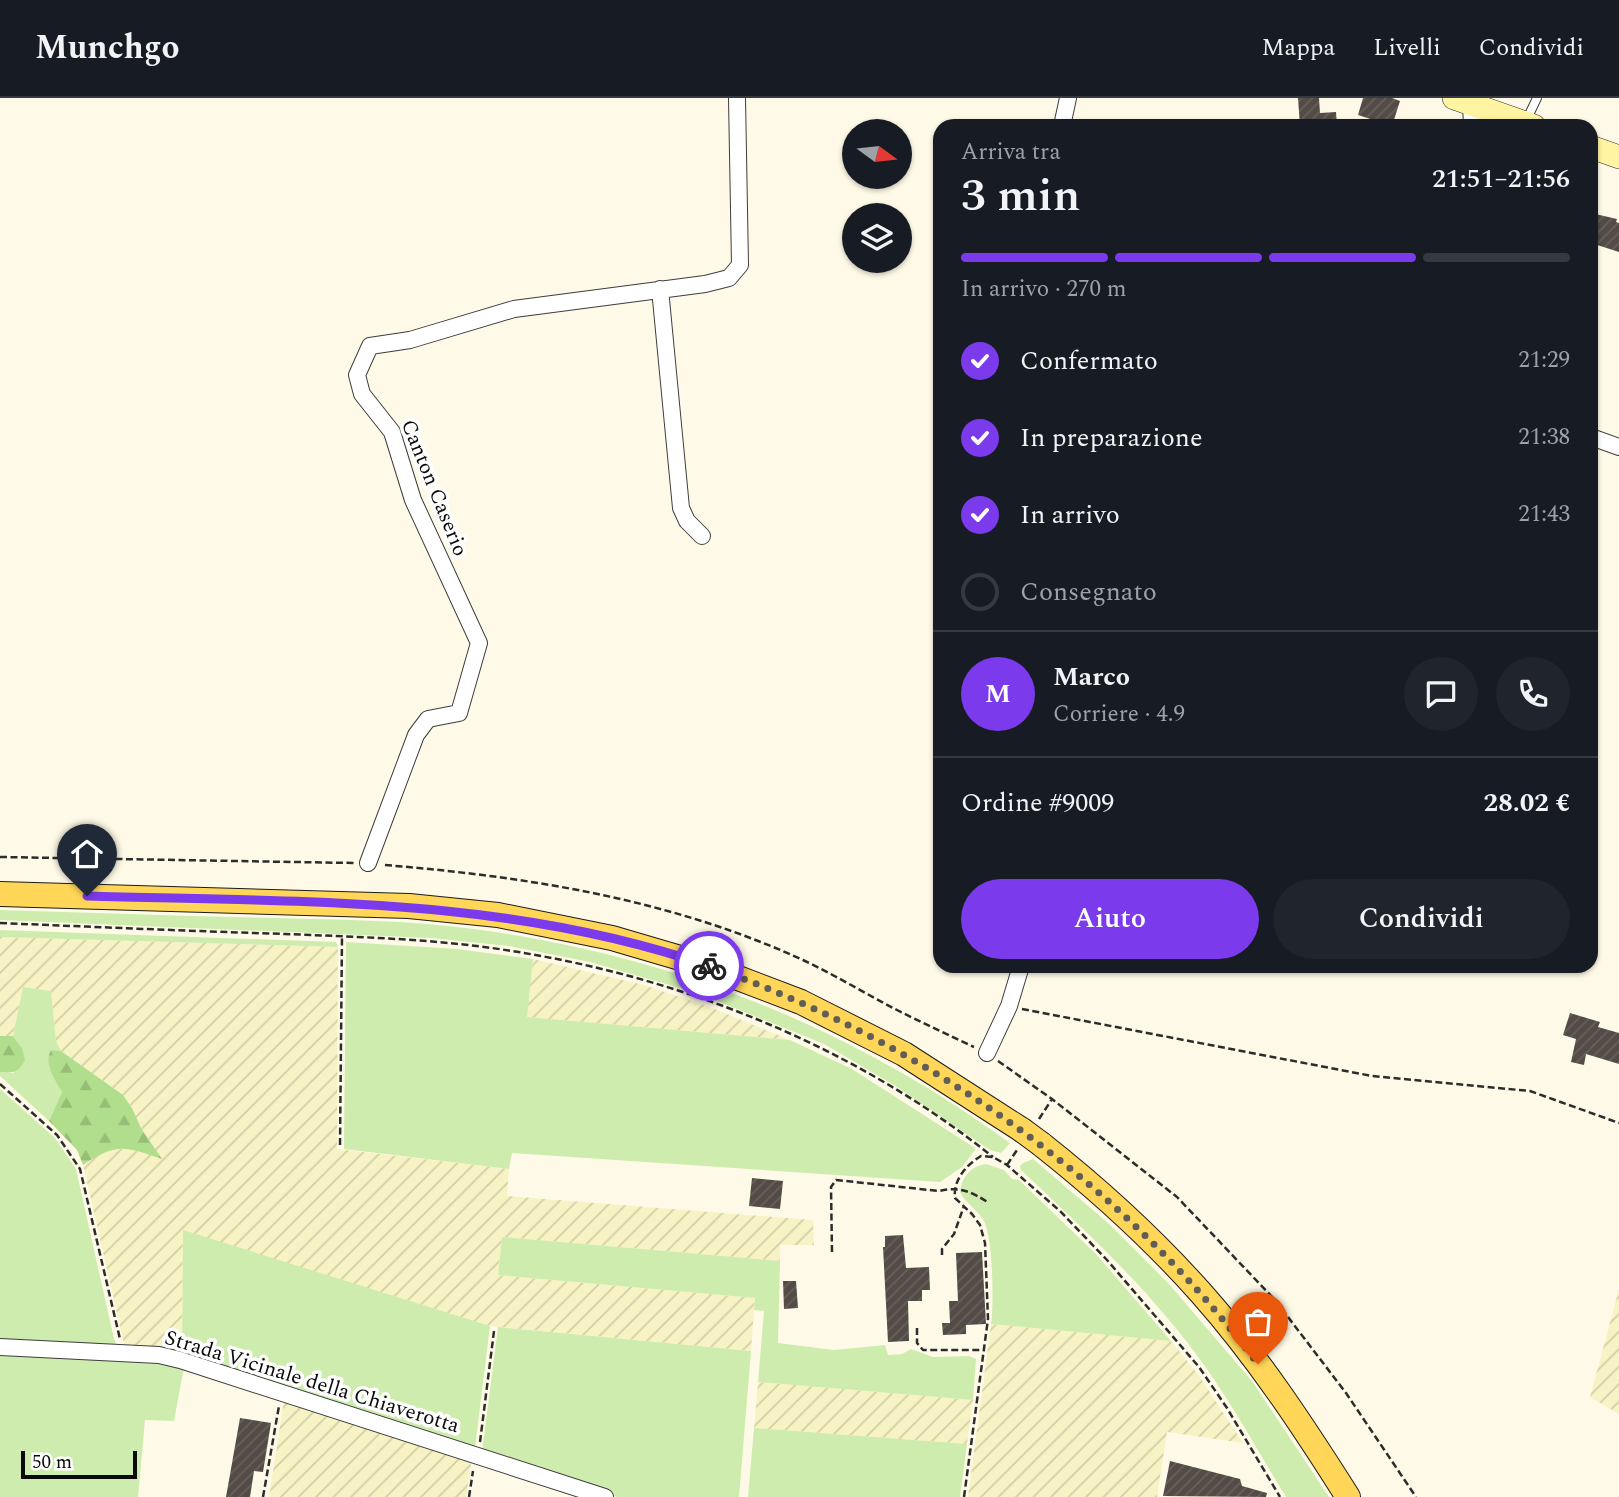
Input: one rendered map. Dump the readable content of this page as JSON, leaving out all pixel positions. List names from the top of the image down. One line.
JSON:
{"streets":{"street":["Canton Caserio","Strada Vicinale della Chiaverotta"]},"scale_bar":"50 m","north":"right","page":{"header":"Munchgo","nav":["Mappa","Livelli","Condividi"],"heading":["3 min","Arriva tra","21:51–21:56"],"panel":["Marco","Corriere · 4.9","Ordine #9009","28.02 €"],"bar":"In arrivo · 270 m","list":[["Confermato","21:29"],["In preparazione","21:38"],["In arrivo","21:43"],"Consegnato"],"round":"M","buttons":["Aiuto","Condividi"],"scale":"50 m"}}
